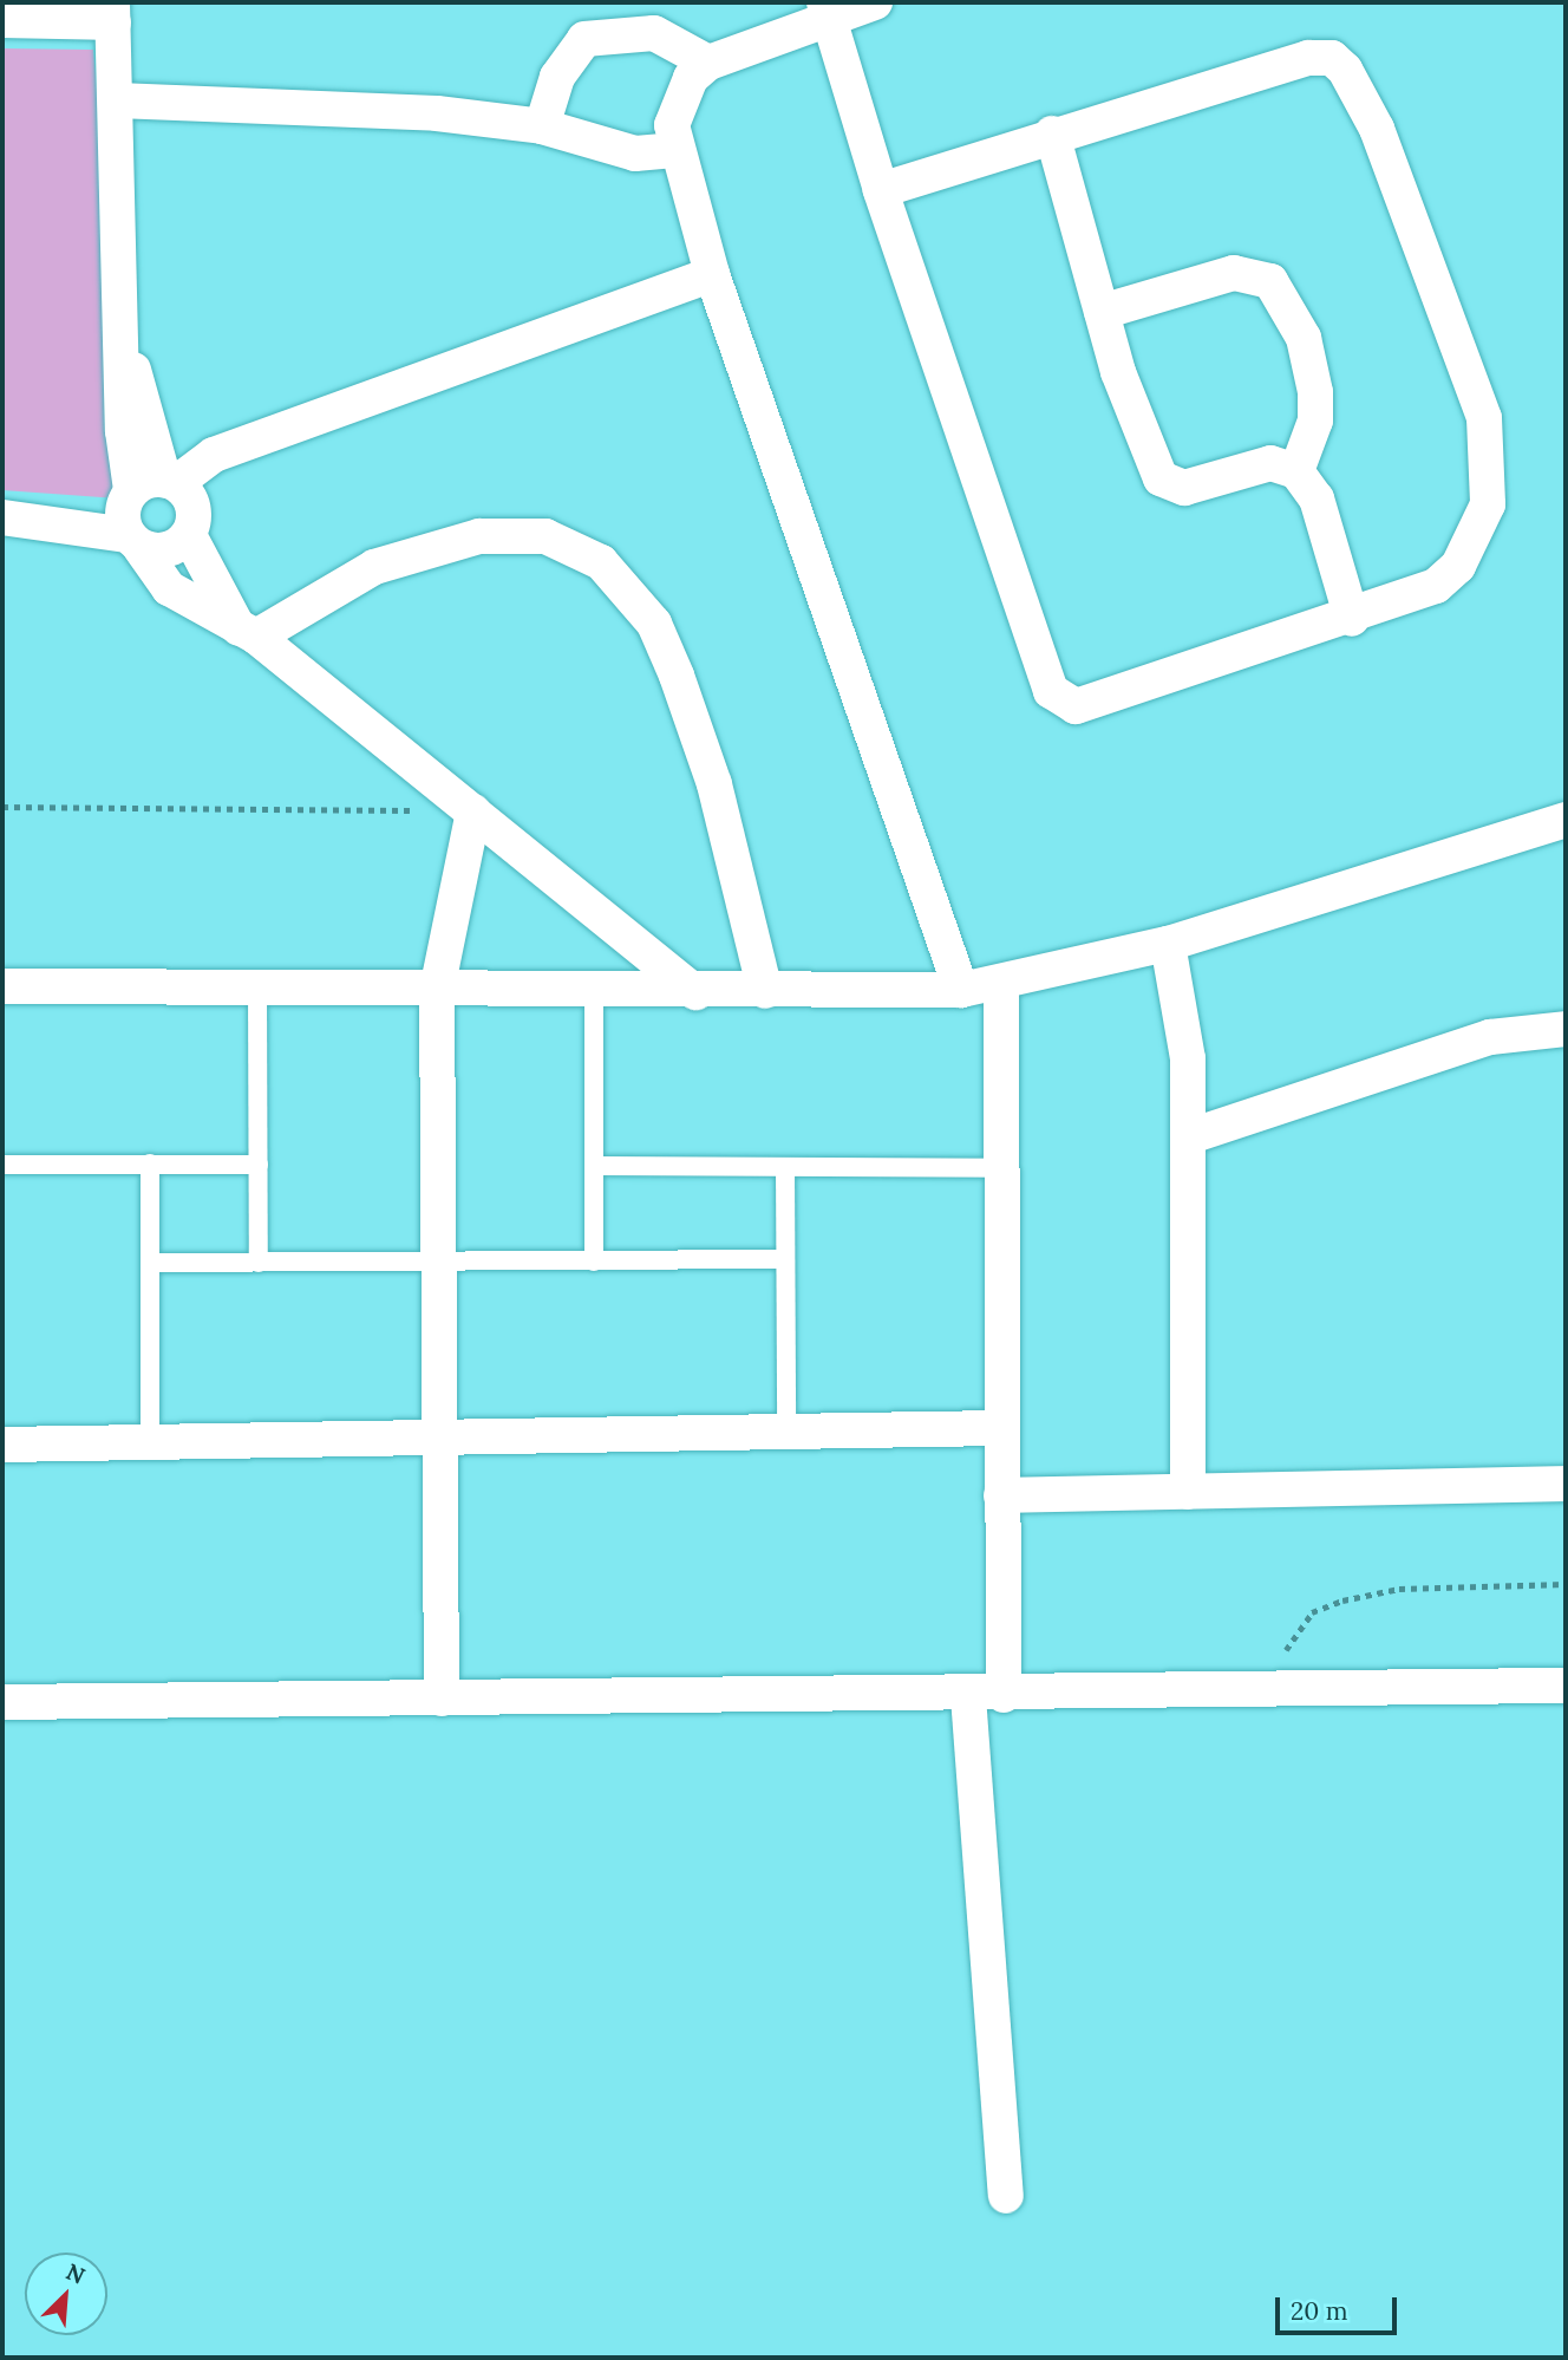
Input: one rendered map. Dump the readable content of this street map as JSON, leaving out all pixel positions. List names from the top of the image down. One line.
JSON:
{"scale_bar":"20 m","north":"top right"}
